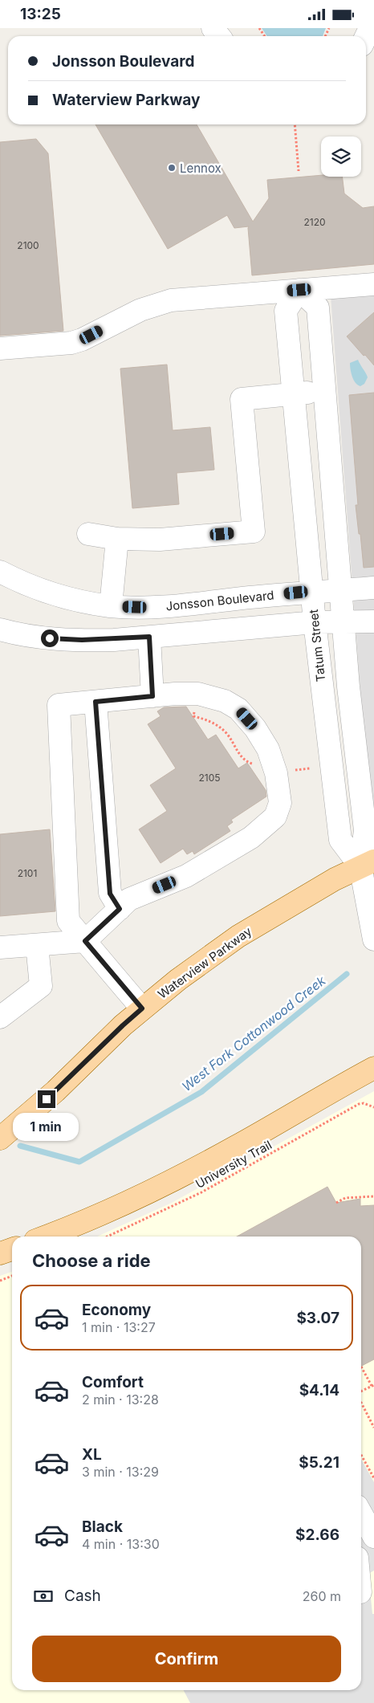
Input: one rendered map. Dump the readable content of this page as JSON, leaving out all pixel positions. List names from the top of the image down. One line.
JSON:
{"streets":{"main road":["Waterview Parkway"],"street":["Jonsson Boulevard","Tatum Street"],"path":["University Trail"]},"crossings":[["Jonsson Boulevard","Tatum Street"],["Tatum Street","Waterview Parkway"]],"water":["West Fork Cottonwood Creek"],"places":["Lennox"],"house_numbers":["2120","2100","2105","2101"],"page":{"status":"13:25","banner":["Jonsson Boulevard","Waterview Parkway"],"bubble":"1 min","heading":"Choose a ride","list":[{"name":"Economy","note":"1 min · 13:27","value":"$3.07"},{"name":"Comfort","note":"2 min · 13:28","value":"$4.14"},{"name":"XL","note":"3 min · 13:29","value":"$5.21"},{"name":"Black","note":"4 min · 13:30","value":"$2.66"}],"pay":["Cash","260 m"],"buttons":"Confirm"}}
